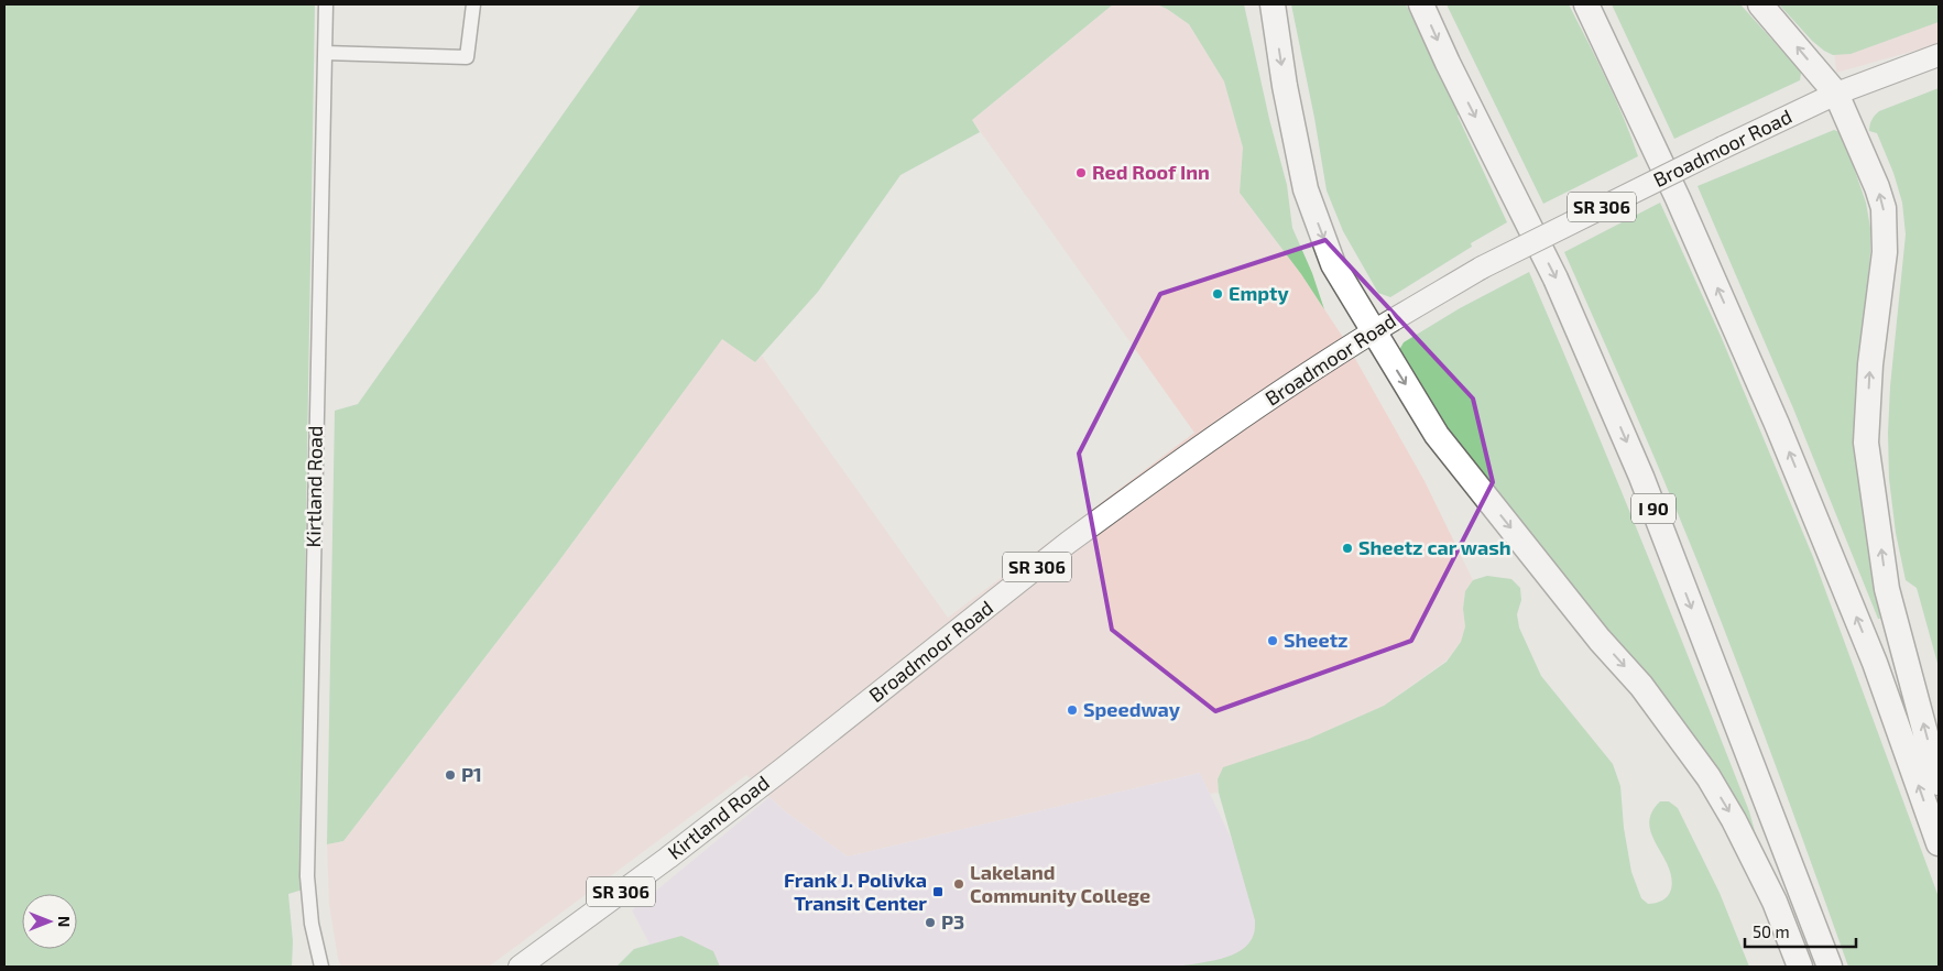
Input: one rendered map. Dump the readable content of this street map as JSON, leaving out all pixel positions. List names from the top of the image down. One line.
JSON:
{"streets":{"highway":["I 90"],"main road":["Broadmoor Road","SR 306","Kirtland Road"]},"crossings":[["Broadmoor Road","Kirtland Road"]],"places":{"other":["Red Roof Inn","Empty","Sheetz car wash","Sheetz","Speedway","P1","Lakeland Community College","P3"],"transit":["Frank J. Polivka Transit Center"]},"scale_bar":"50 m","north":"right"}
